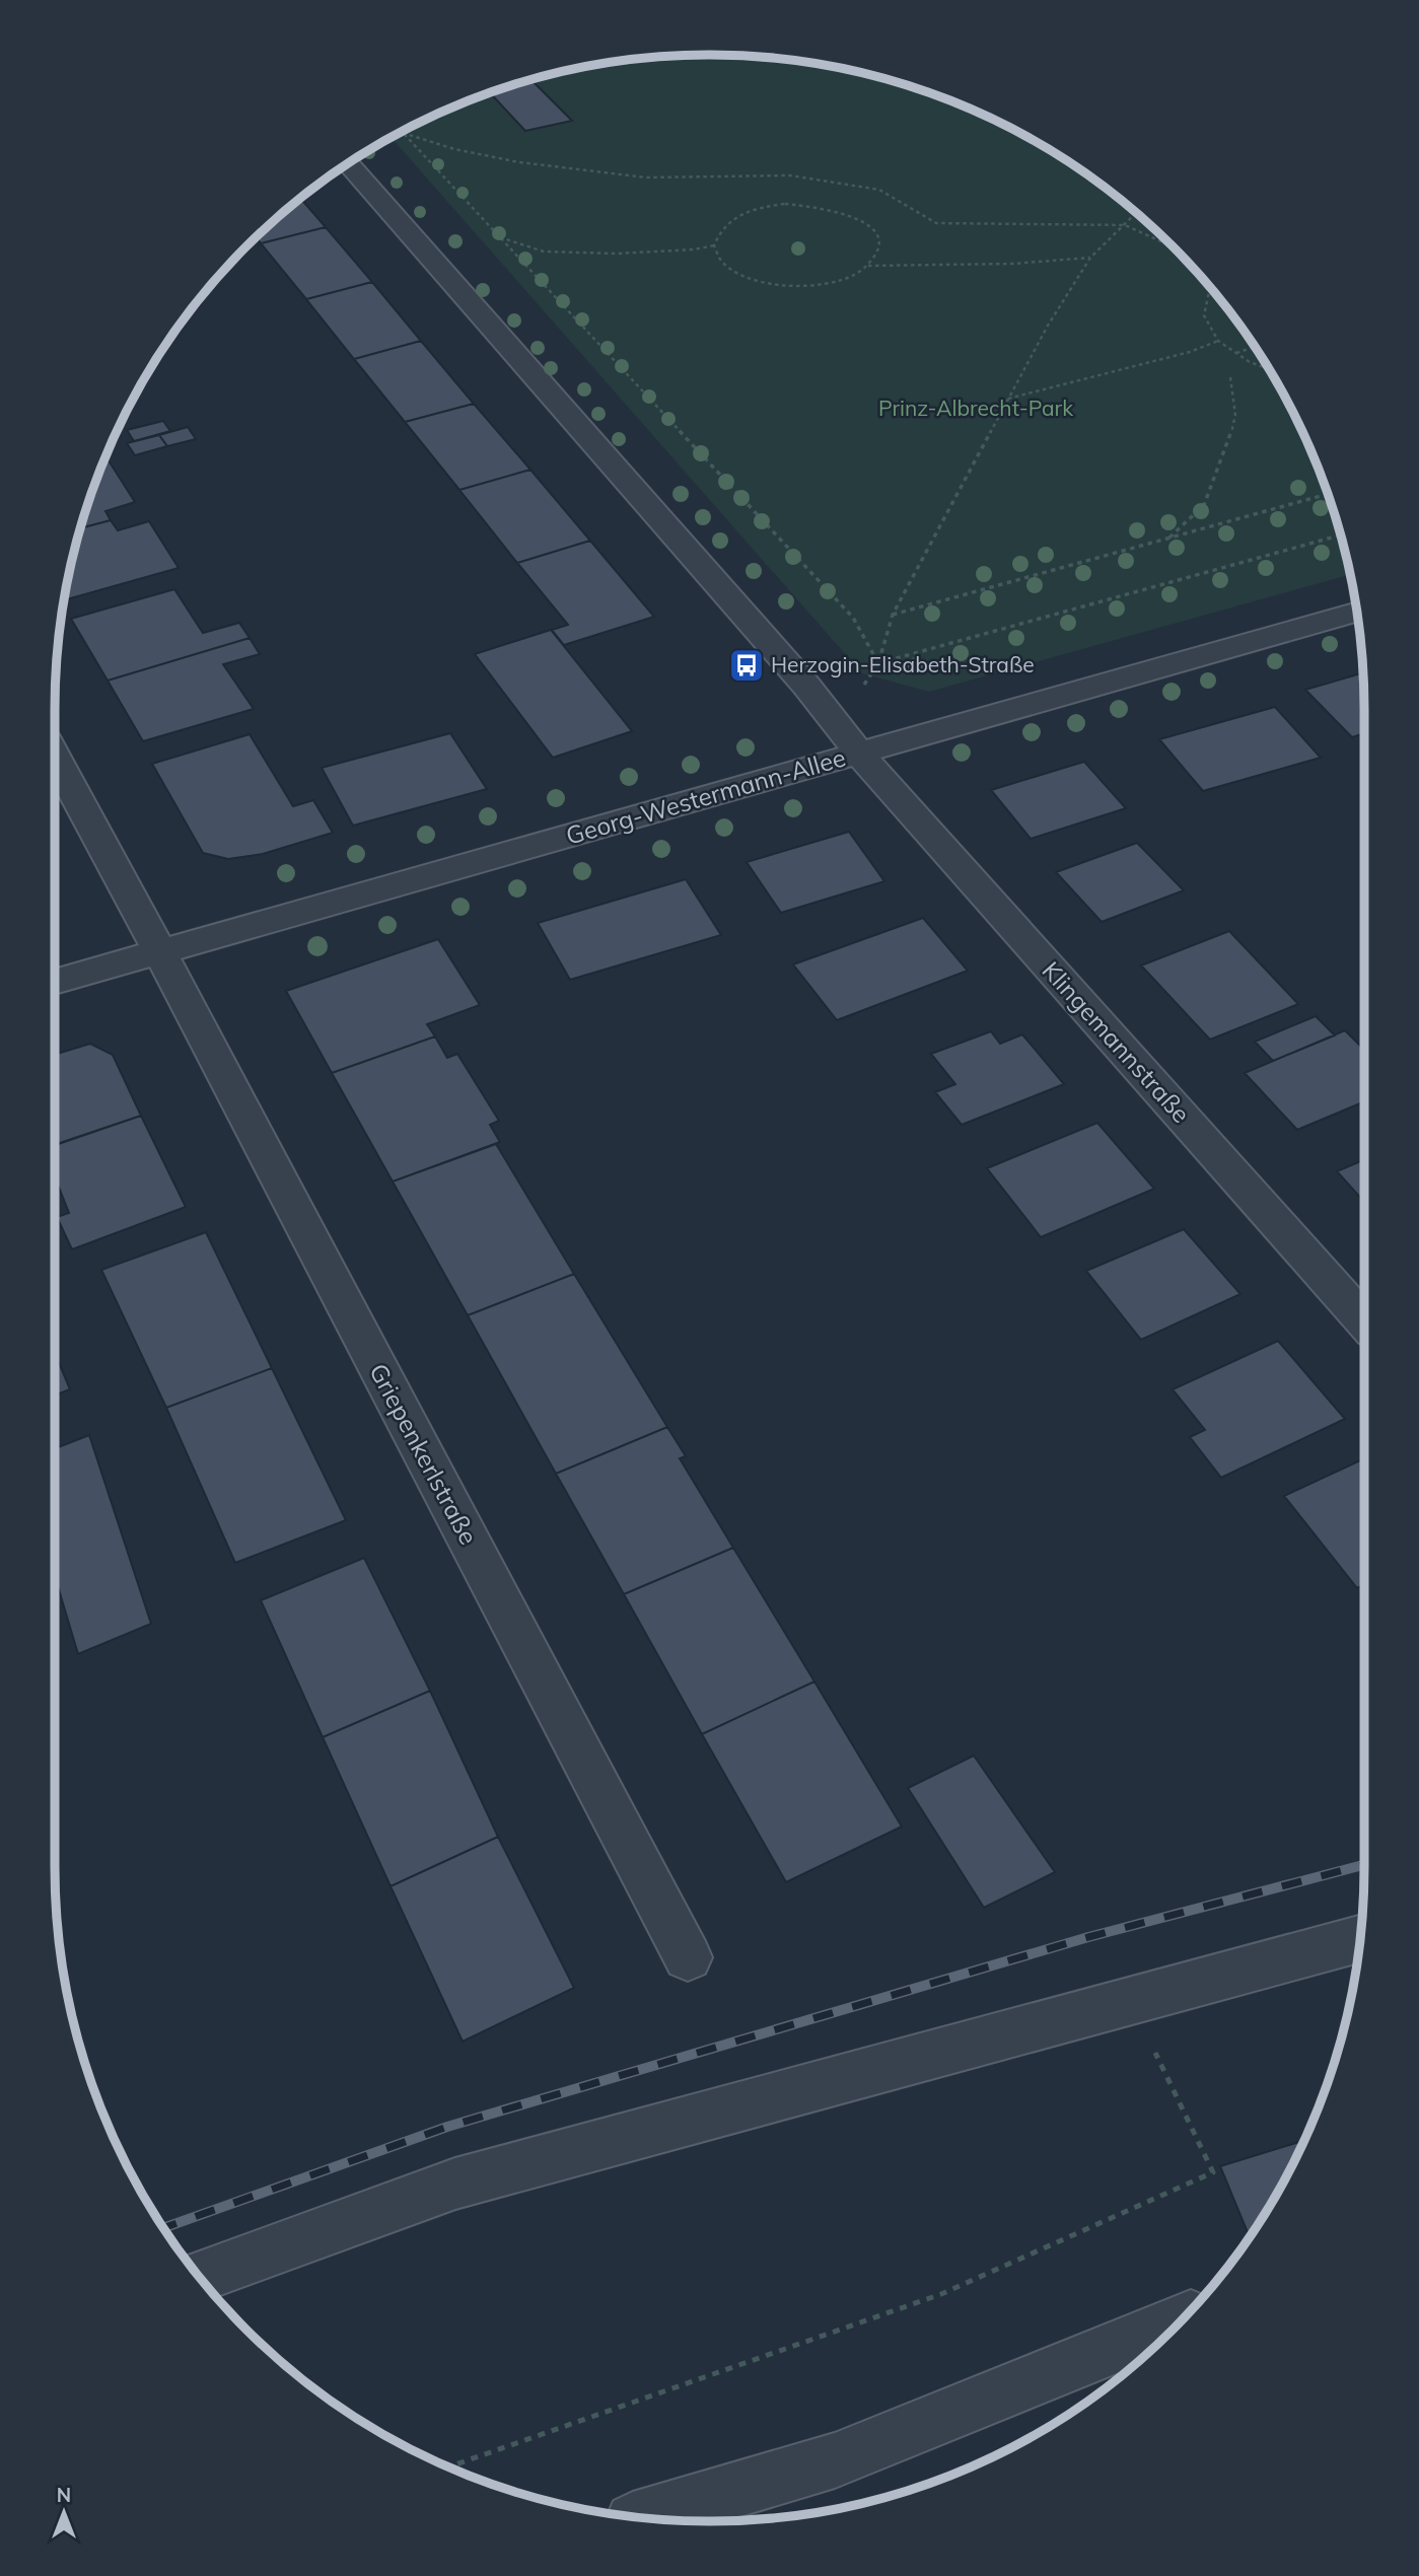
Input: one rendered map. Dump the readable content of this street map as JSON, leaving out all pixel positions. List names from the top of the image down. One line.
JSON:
{"streets":{"street":["Georg-Westermann-Allee","Klingemannstraße","Griepenkerlstraße"]},"crossings":[["Georg-Westermann-Allee","Klingemannstraße"],["Georg-Westermann-Allee","Griepenkerlstraße"]],"parks":["Prinz-Albrecht-Park"],"places":{"bus stop":["Herzogin-Elisabeth-Straße"]},"north":"top"}
